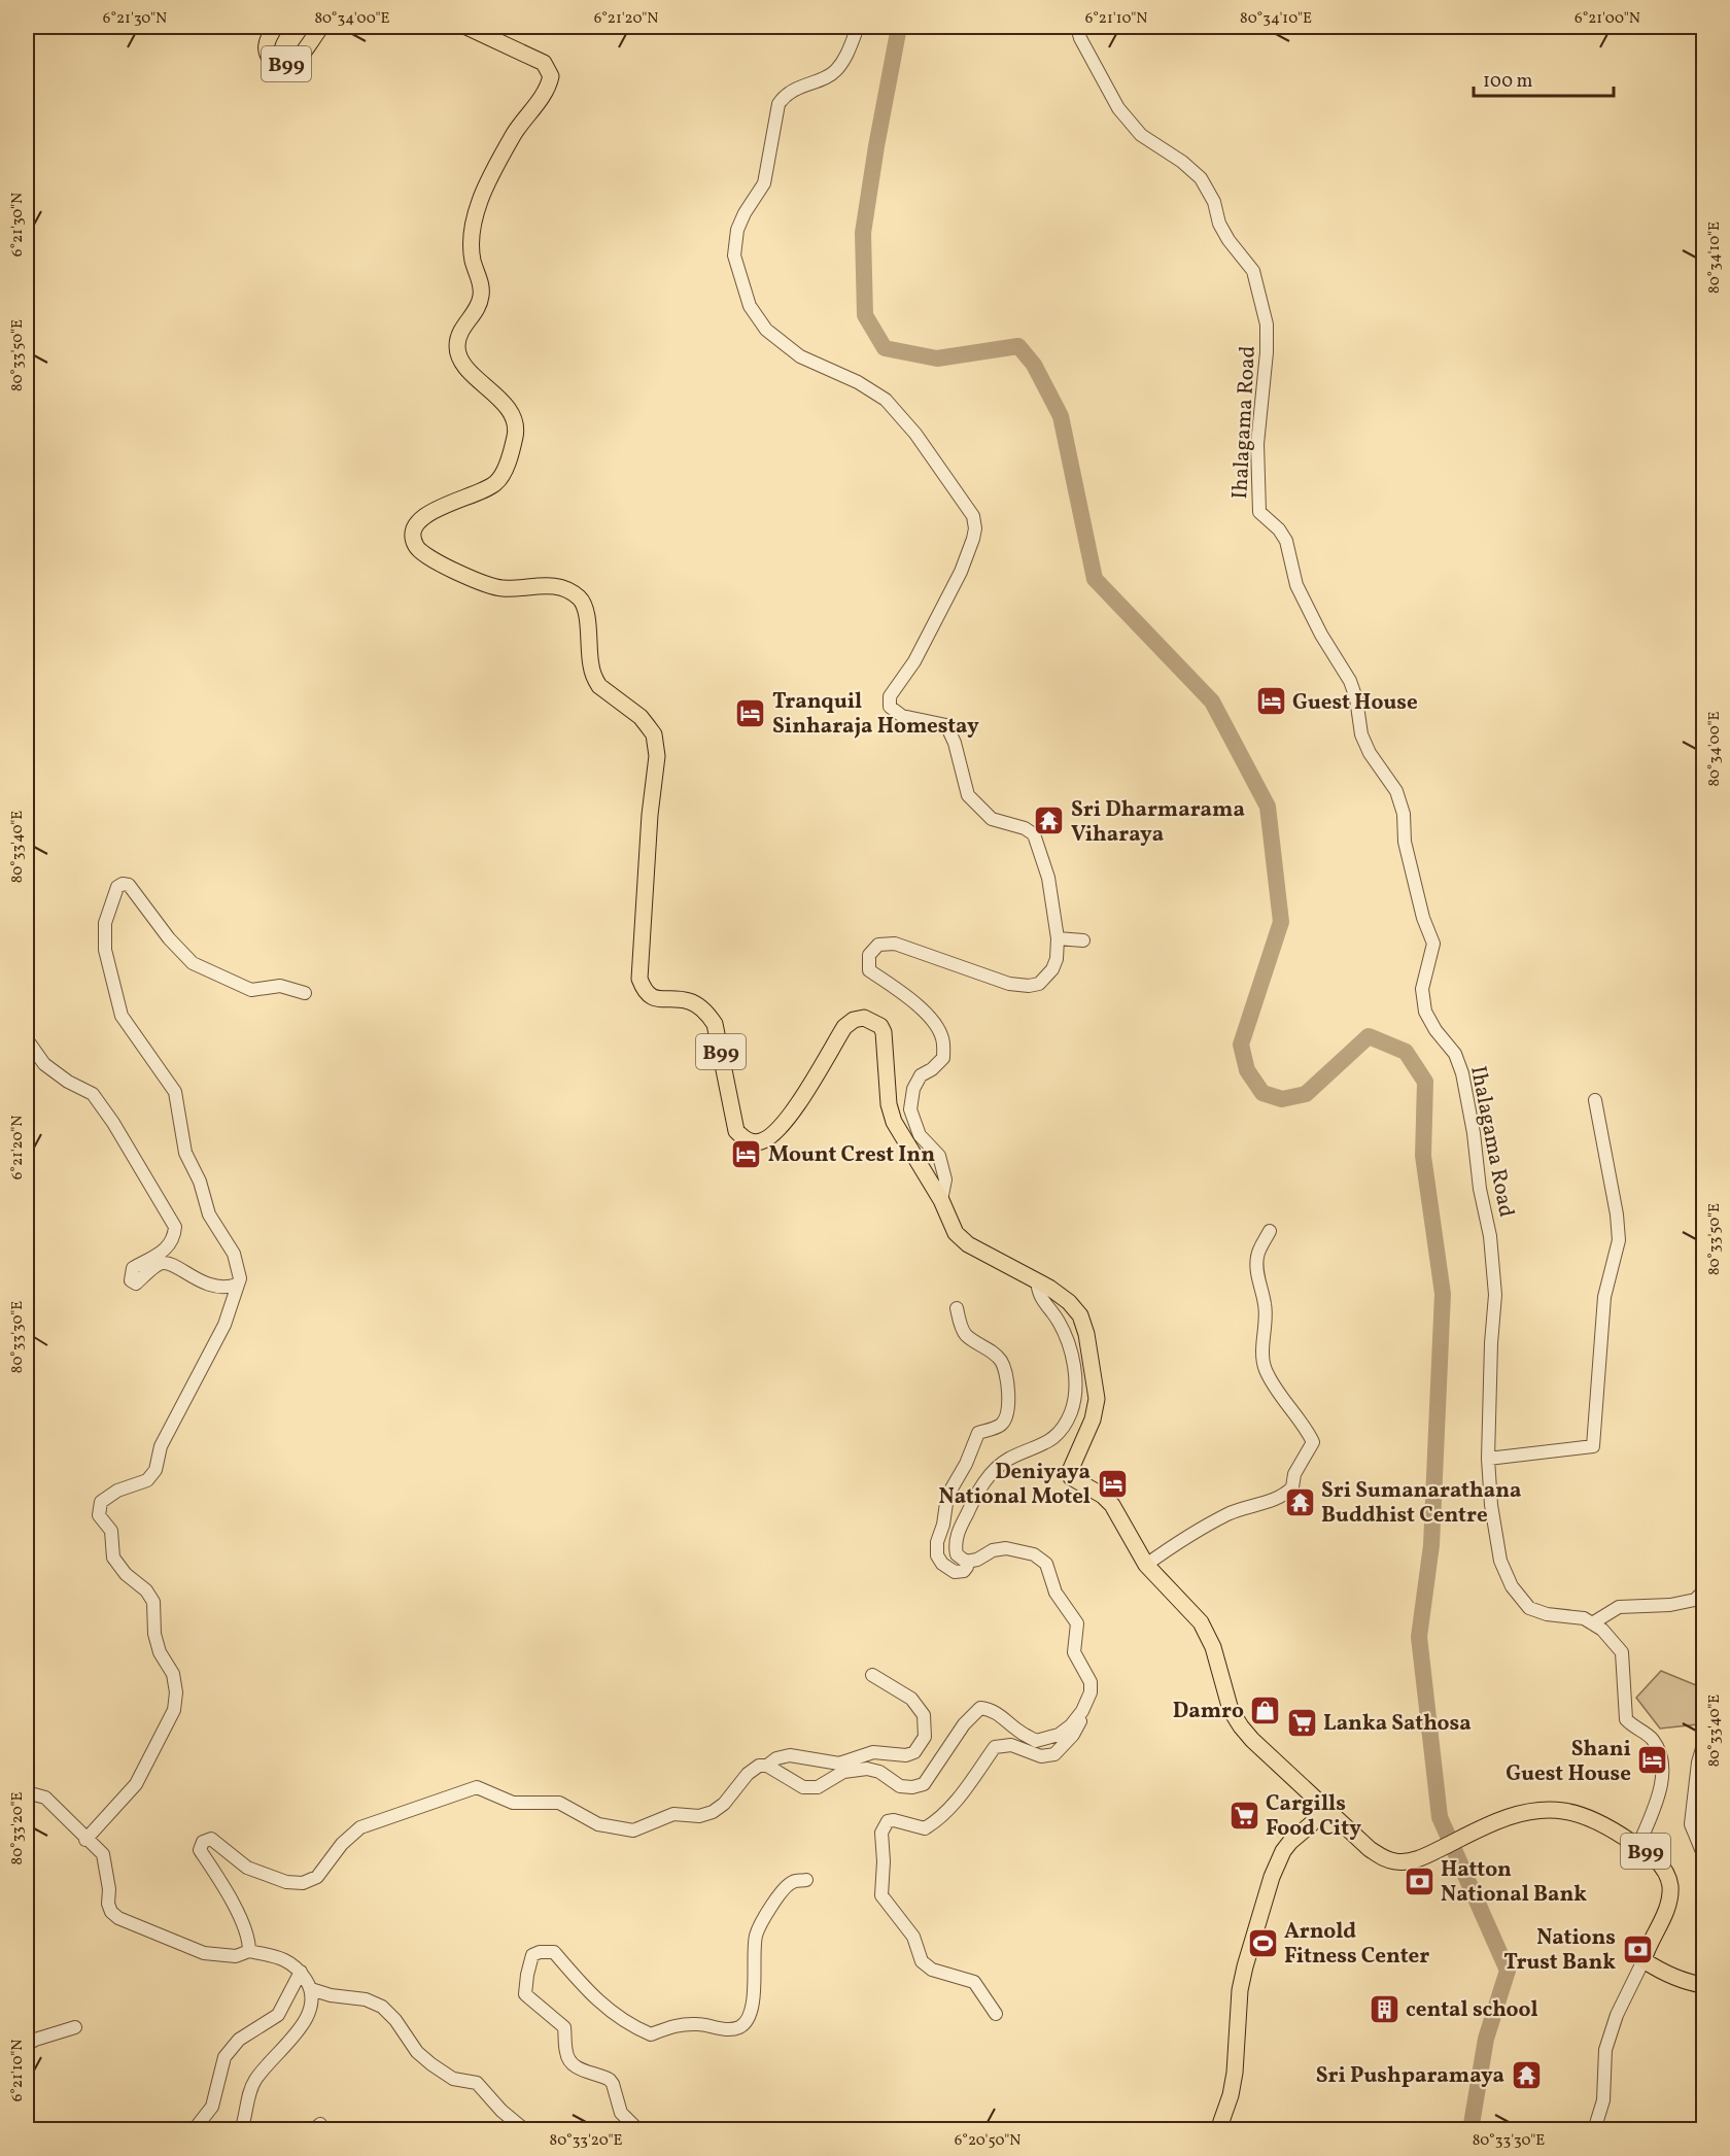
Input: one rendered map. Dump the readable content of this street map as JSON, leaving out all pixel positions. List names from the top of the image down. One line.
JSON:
{"streets":{"main road":["B99"],"street":["Ihalagama Road"]},"crossings":[["B99","Ihalagama Road"]],"places":{"hotel":["Guest House","Tranquil Sinharaja Homestay","Mount Crest Inn","Deniyaya National Motel","Shani Guest House"],"temple":["Sri Dharmarama Viharaya","Sri Sumanarathana Buddhist Centre","Sri Pushparamaya"],"shop":["Damro"],"supermarket":["Lanka Sathosa","Cargills Food City"],"bank":["Hatton National Bank","Nations Trust Bank"],"sports":["Arnold Fitness Center"],"building":["cental school"]},"scale_bar":"100 m","coordinates":["6°21'30\"N","80°34'00\"E","6°21'20\"N","6°21'10\"N","80°34'10\"E","6°21'00\"N","80°33'50\"E","80°33'40\"E","80°33'30\"E","80°33'20\"E","6°20'50\"N"]}
